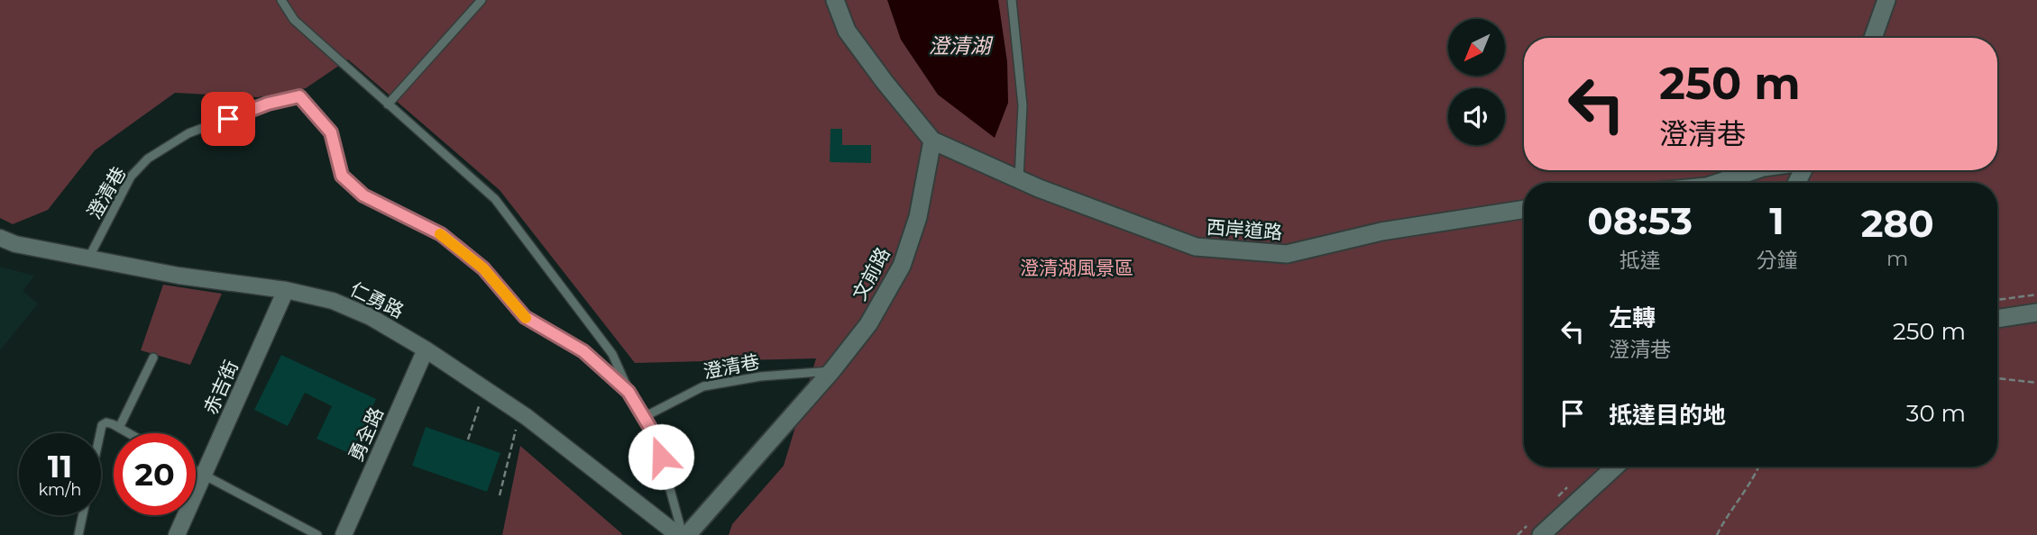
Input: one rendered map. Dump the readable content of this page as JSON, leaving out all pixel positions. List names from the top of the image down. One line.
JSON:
{"streets":{"street":["西岸道路","文前路","仁勇路","赤吉街","勇全路"],"lane":["澄清巷"]},"crossings":[["澄清巷","文前路"],["澄清巷","仁勇路"],["西岸道路","文前路"],["仁勇路","赤吉街"],["仁勇路","勇全路"]],"water":["澄清湖"],"parks":["澄清湖風景區"],"north":"bottom left","page":{"turn":["250 m","澄清巷"],"eta":["08:53","抵達","1","分鐘","280","m"],"list":[{"name":"左轉","note":"澄清巷","value":"250 m"},{"name":"抵達目的地","value":"30 m"}],"speed":"11 km/h","limit":"20"}}
